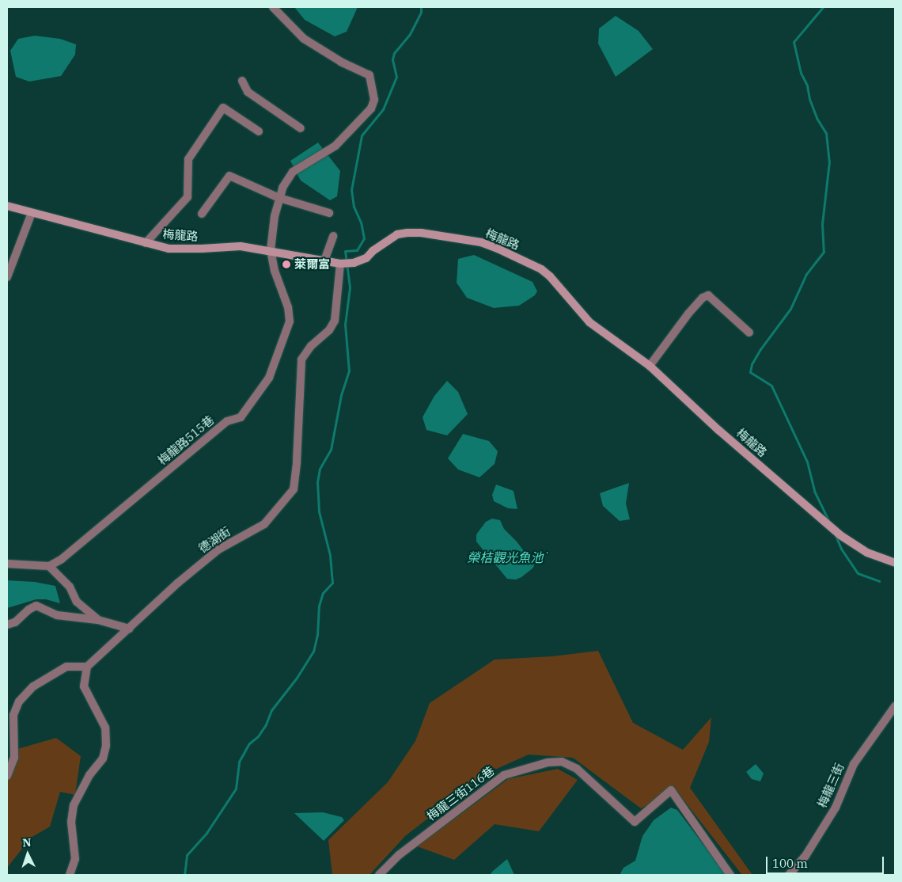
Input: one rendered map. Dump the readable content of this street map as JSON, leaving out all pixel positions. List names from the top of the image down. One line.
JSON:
{"streets":{"street":["梅龍路","梅龍路515巷","德湖街","梅龍三街","梅龍三街116巷"]},"crossings":[["梅龍路","梅龍路515巷"],["梅龍路","德湖街"]],"water":["榮桔觀光魚池˙"],"places":["萊爾富"],"scale_bar":"100 m","north":"top"}
